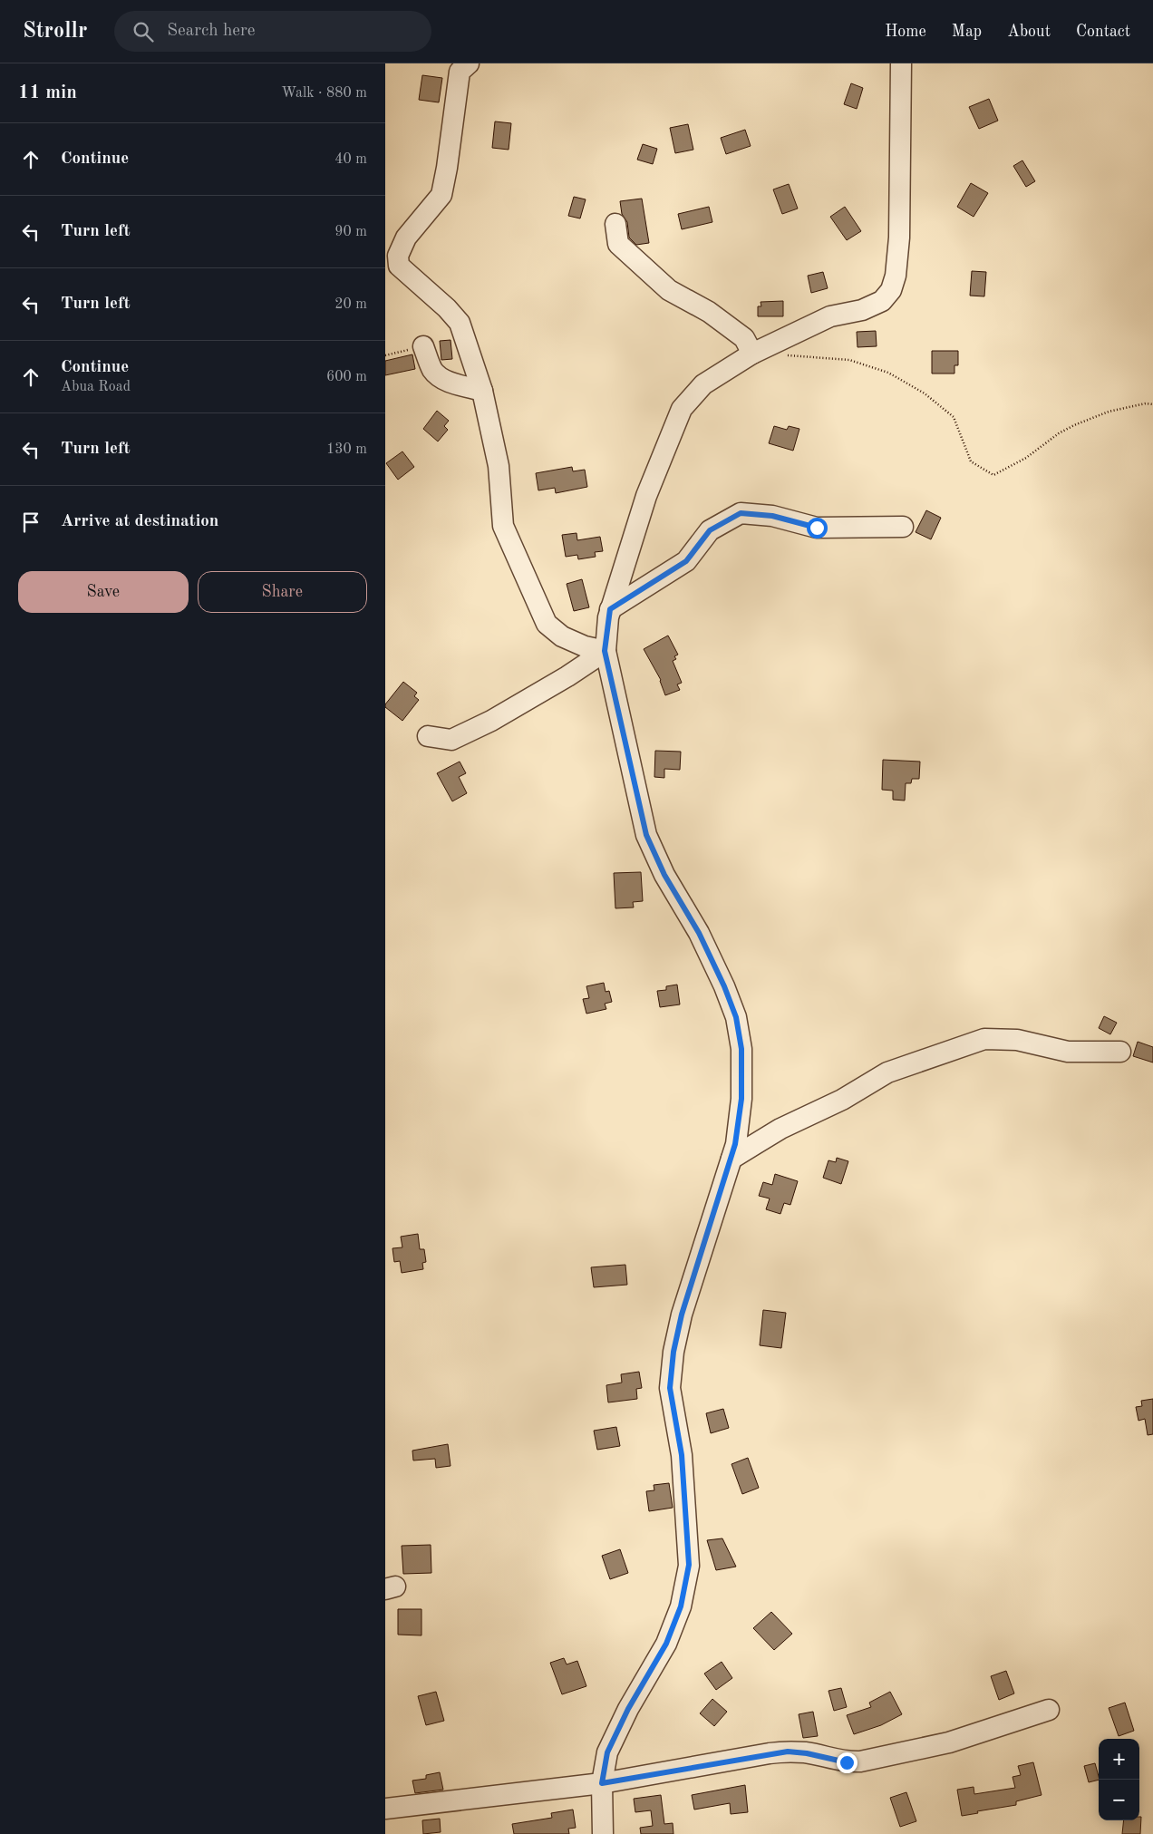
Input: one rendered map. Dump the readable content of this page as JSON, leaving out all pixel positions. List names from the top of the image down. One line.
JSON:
{"page":{"header":"Strollr","search":"Search here","nav":["Home","Map","About","Contact"],"heading":["11 min","Walk · 880 m"],"list":[["Continue","40 m"],["Turn left","90 m"],["Turn left","20 m"],["Continue","Abua Road","600 m"],["Turn left","130 m"],"Arrive at destination"],"buttons":["Save","Share"],"map_buttons":["+","−"]}}
